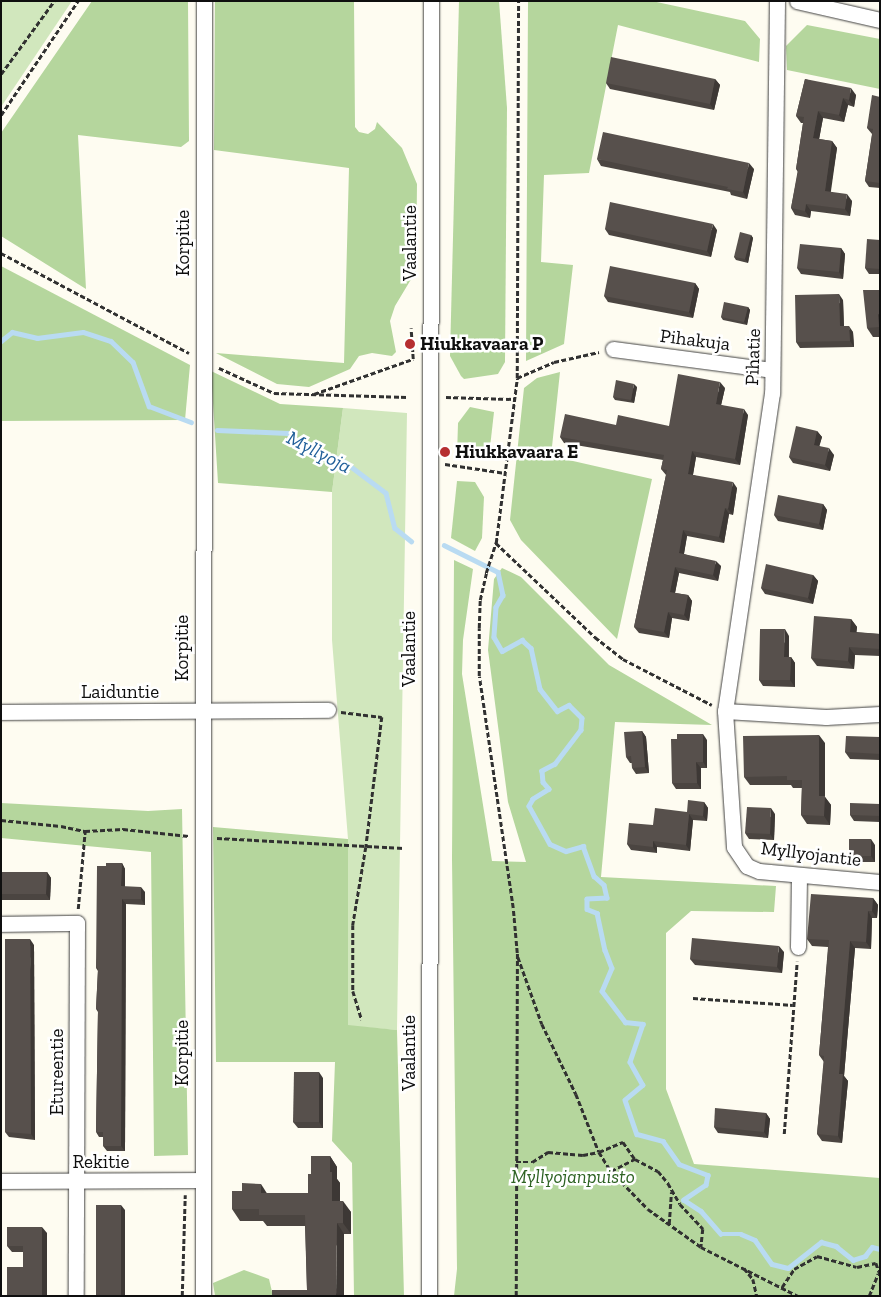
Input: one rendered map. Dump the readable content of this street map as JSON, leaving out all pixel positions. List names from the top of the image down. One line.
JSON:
{"streets":{"street":["Korpitie","Vaalantie","Pihakuja","Pihatie","Laiduntie","Myllyojantie","Etureentie","Rekitie"]},"crossings":[["Korpitie","Laiduntie"],["Korpitie","Rekitie"],["Pihakuja","Pihatie"],["Pihatie","Myllyojantie"],["Etureentie","Rekitie"]],"water":["Myllyoja"],"parks":["Myllyojanpuisto"],"places":["Hiukkavaara P","Hiukkavaara E"]}
